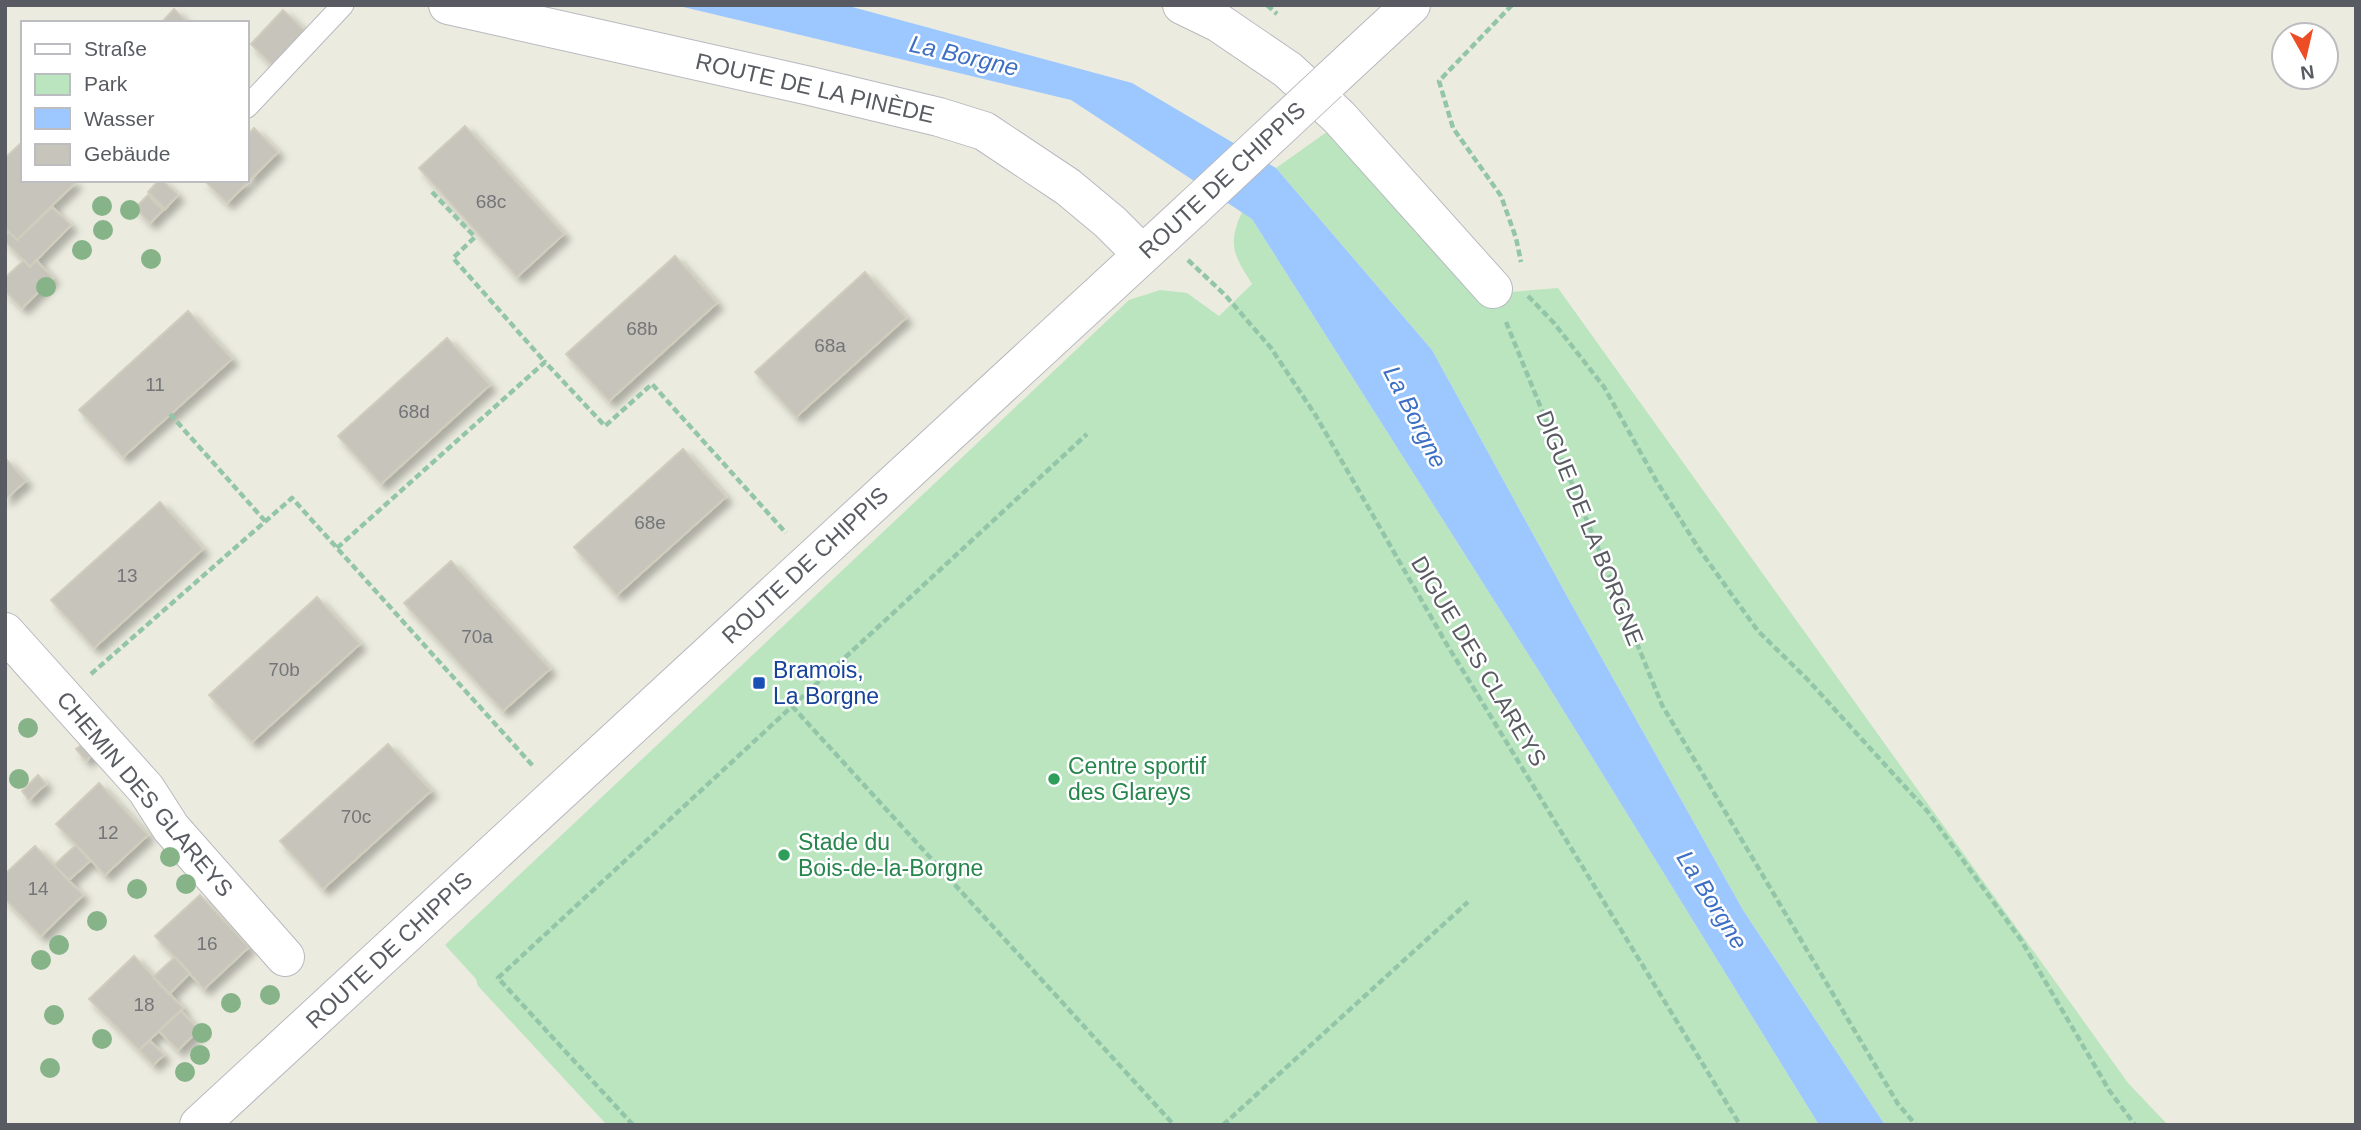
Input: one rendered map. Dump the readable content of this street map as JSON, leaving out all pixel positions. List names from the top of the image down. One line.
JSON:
{"streets":{"street":["ROUTE DE LA PINÈDE","ROUTE DE CHIPPIS","CHEMIN DES GLAREYS"],"path":["DIGUE DE LA BORGNE","DIGUE DES CLAREYS"]},"crossings":[["ROUTE DE LA PINÈDE","ROUTE DE CHIPPIS"],["ROUTE DE LA PINÈDE","DIGUE DES CLAREYS"],["ROUTE DE CHIPPIS","DIGUE DES CLAREYS"]],"water":["La Borgne"],"places":{"transit":["Bramois, La Borgne"],"other":["Centre sportif des Glareys","Stade du Bois-de-la-Borgne"]},"house_numbers":["68c","68b","68a","11","68d","68e","13","70a","70b","70c","12","14","16","18"],"legend":["Straße","Park","Wasser","Gebäude"],"north":"bottom"}
